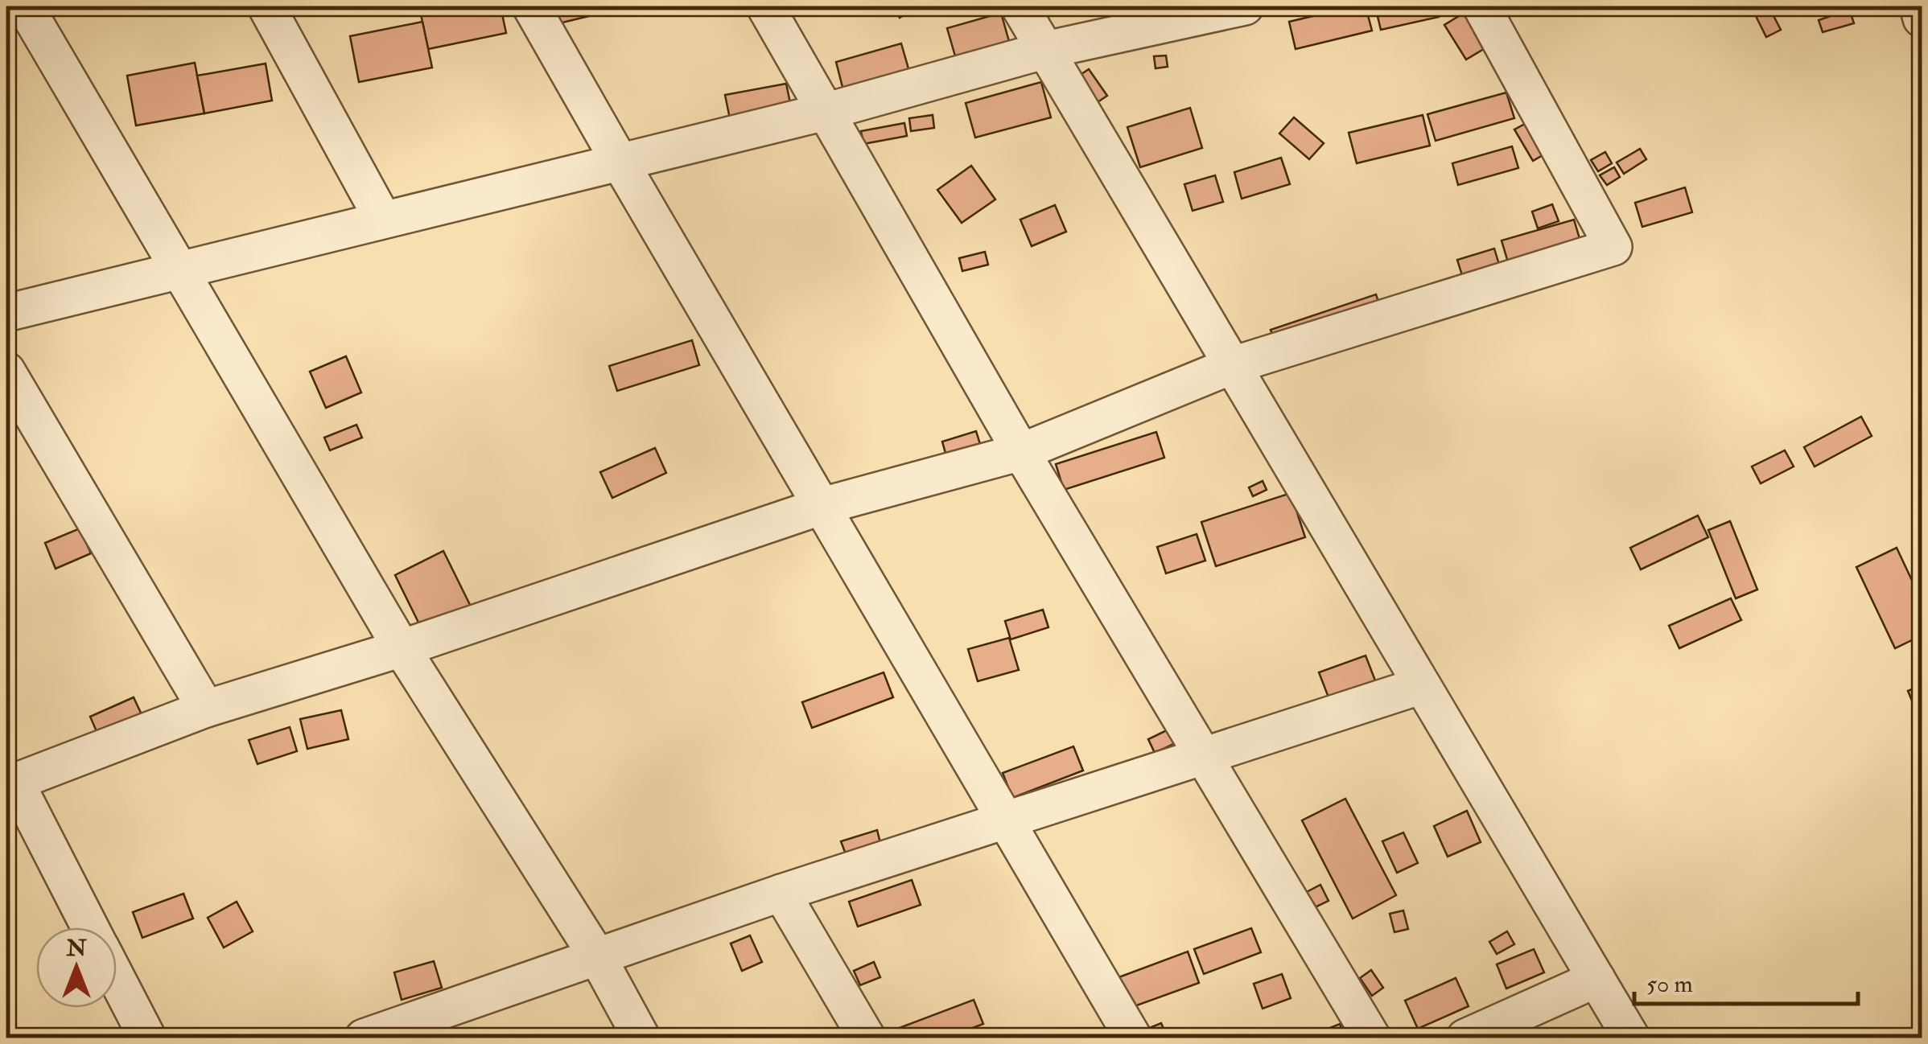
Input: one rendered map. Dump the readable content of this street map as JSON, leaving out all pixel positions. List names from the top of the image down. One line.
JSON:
{"scale_bar":"50 m","north":"top"}
